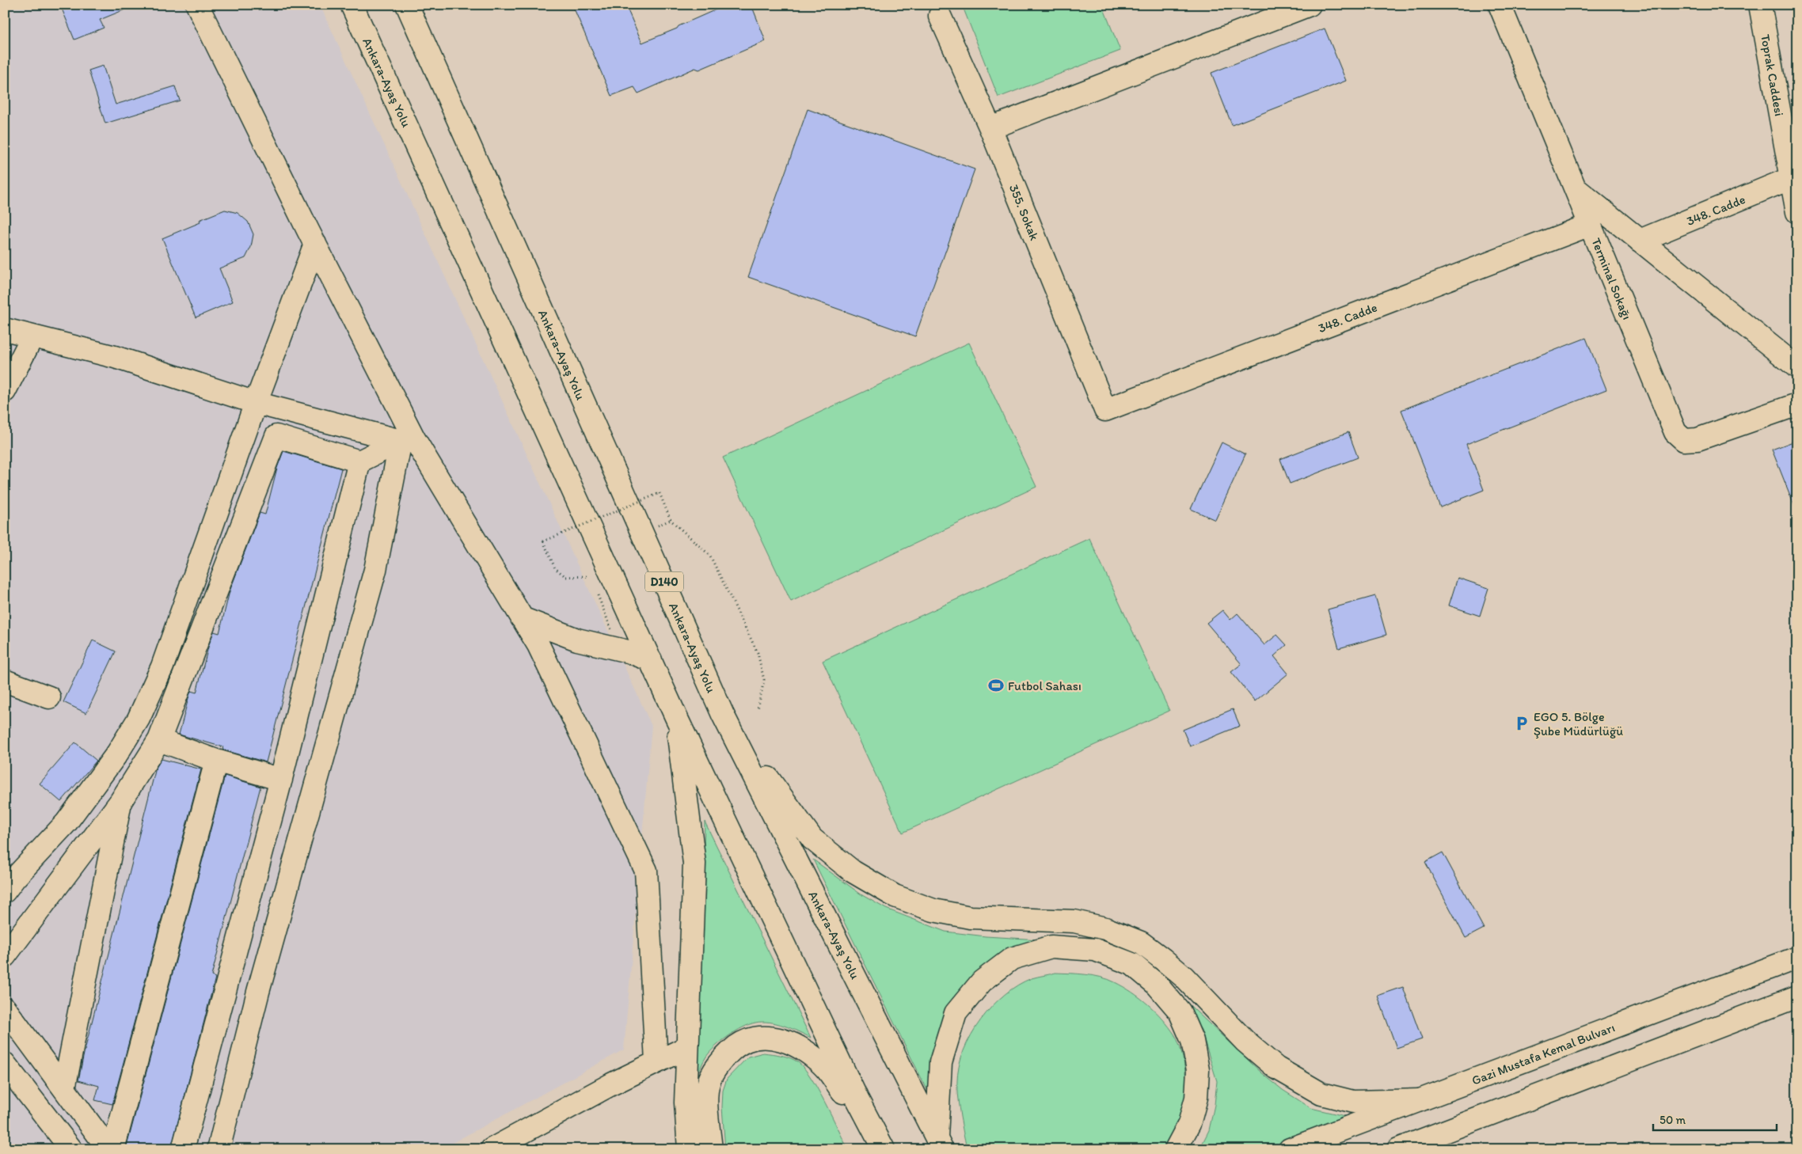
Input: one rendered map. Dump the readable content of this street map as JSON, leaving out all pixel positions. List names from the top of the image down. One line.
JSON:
{"streets":{"main road":["Toprak Caddesi","Ankara-Ayaş Yolu","348. Cadde","355. Sokak","Terminal Sokağı","D140","Gazi Mustafa Kemal Bulvarı"]},"crossings":[["Toprak Caddesi","348. Cadde"],["348. Cadde","355. Sokak"],["348. Cadde","Terminal Sokağı"]],"places":{"sports":["Futbol Sahası"],"parking":["EGO 5. Bölge Şube Müdürlüğü"]},"scale_bar":"50 m"}
